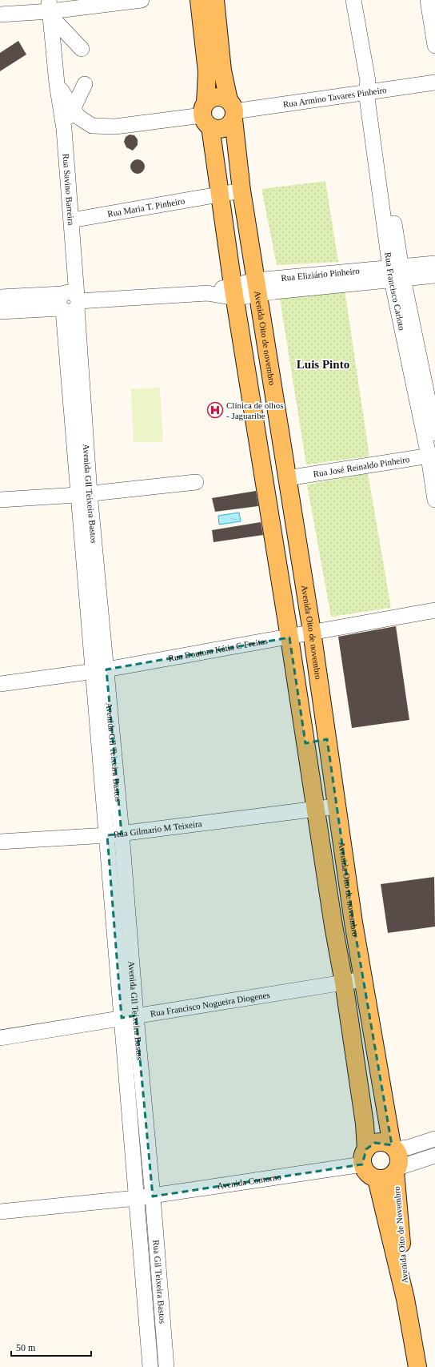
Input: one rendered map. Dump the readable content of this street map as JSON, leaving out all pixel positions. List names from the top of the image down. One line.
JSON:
{"streets":{"main road":["Avenida Oito de novembro","Avenida Oito de Novembro"],"street":["Rua Armino Tavares Pinheiro","Rua Savino Barreira","Rua Maria T. Pinheiro","Rua Eliziário Pinheiro","Rua Francisco Carloto","Rua José Reinaldo Pinheiro","Avenida GIl Teixeira Bastos","Rua Doutora Kátia C Freitas","Rua Gilmario M Teixeira","Rua Francisco Nogueira Diogenes","Avenida Contorno","Rua Gil Teixeira Bastos"]},"crossings":[["Rua Armino Tavares Pinheiro","Rua Francisco Carloto"],["Rua Armino Tavares Pinheiro","Avenida Oito de novembro"],["Rua Savino Barreira","Rua Maria T. Pinheiro"],["Rua Savino Barreira","Rua Eliziário Pinheiro"],["Rua Savino Barreira","Avenida GIl Teixeira Bastos"],["Rua Maria T. Pinheiro","Avenida Oito de novembro"],["Rua Eliziário Pinheiro","Rua Francisco Carloto"],["Rua Eliziário Pinheiro","Avenida Oito de novembro"],["Rua Eliziário Pinheiro","Avenida GIl Teixeira Bastos"],["Rua Francisco Carloto","Rua José Reinaldo Pinheiro"],["Avenida Oito de novembro","Rua José Reinaldo Pinheiro"],["Avenida Oito de novembro","Rua Doutora Kátia C Freitas"],["Avenida Oito de novembro","Rua Gilmario M Teixeira"],["Avenida Oito de novembro","Rua Francisco Nogueira Diogenes"],["Avenida Oito de novembro","Avenida Contorno"],["Avenida Oito de novembro","Avenida Oito de Novembro"],["Avenida GIl Teixeira Bastos","Rua Doutora Kátia C Freitas"],["Avenida GIl Teixeira Bastos","Rua Gilmario M Teixeira"],["Avenida GIl Teixeira Bastos","Rua Francisco Nogueira Diogenes"],["Avenida GIl Teixeira Bastos","Avenida Contorno"],["Avenida GIl Teixeira Bastos","Rua Gil Teixeira Bastos"],["Avenida Contorno","Avenida Oito de Novembro"],["Avenida Contorno","Rua Gil Teixeira Bastos"]],"districts":["Luis Pinto"],"places":{"hospital":["Clínica de olhos - Jaguaribe"]},"scale_bar":"50 m"}
